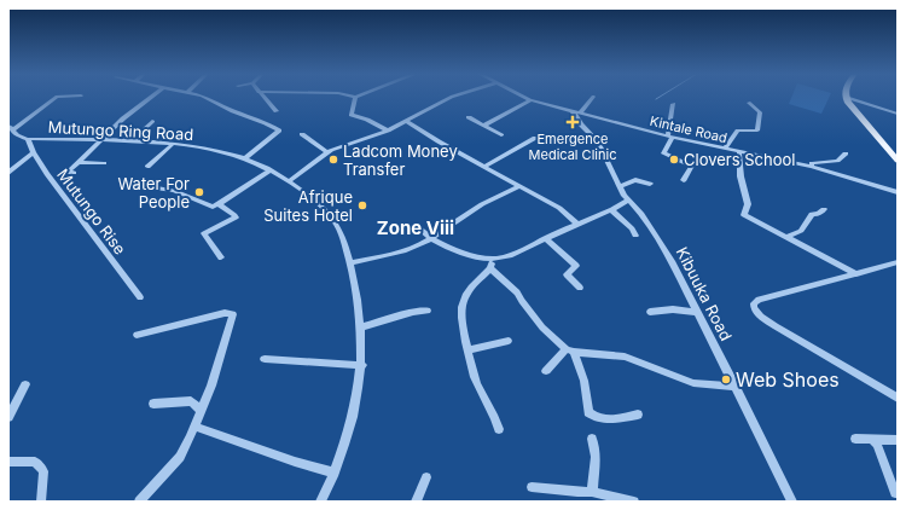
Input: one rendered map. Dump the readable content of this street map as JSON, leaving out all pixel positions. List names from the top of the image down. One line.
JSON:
{"streets":{"street":["Kintale Road","Mutungo Ring Road","Mutungo Rise","Kibuuka Road"]},"crossings":[["Kintale Road","Kibuuka Road"],["Mutungo Ring Road","Mutungo Rise"]],"districts":["Zone Viii"],"places":{"health":["Emergence Medical Clinic"],"other":["Ladcom Money Transfer","Clovers School","Water For People","Afrique Suites Hotel","Web Shoes"]}}
